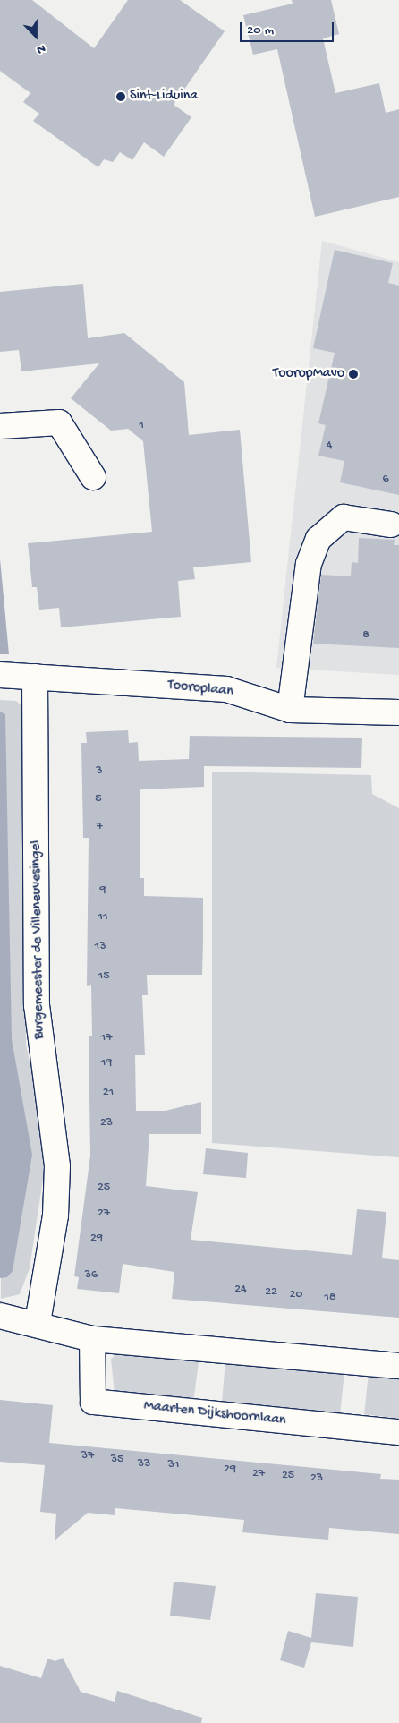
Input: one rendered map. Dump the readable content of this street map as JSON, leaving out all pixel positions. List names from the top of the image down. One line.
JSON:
{"streets":{"street":["Tooroplaan","Burgemeester de Villeneuvesingel","Maarten Dijkshoornlaan"]},"crossings":[["Tooroplaan","Burgemeester de Villeneuvesingel"]],"places":["Sint-Liduina","TooropMavo"],"house_numbers":["1","4","6","8","3","5","7","9","11","13","15","17","19","21","23","25","27","29","36","24","22","20","18","37","35","33","31","29","27","25","23"],"scale_bar":"20 m","north":"bottom"}
